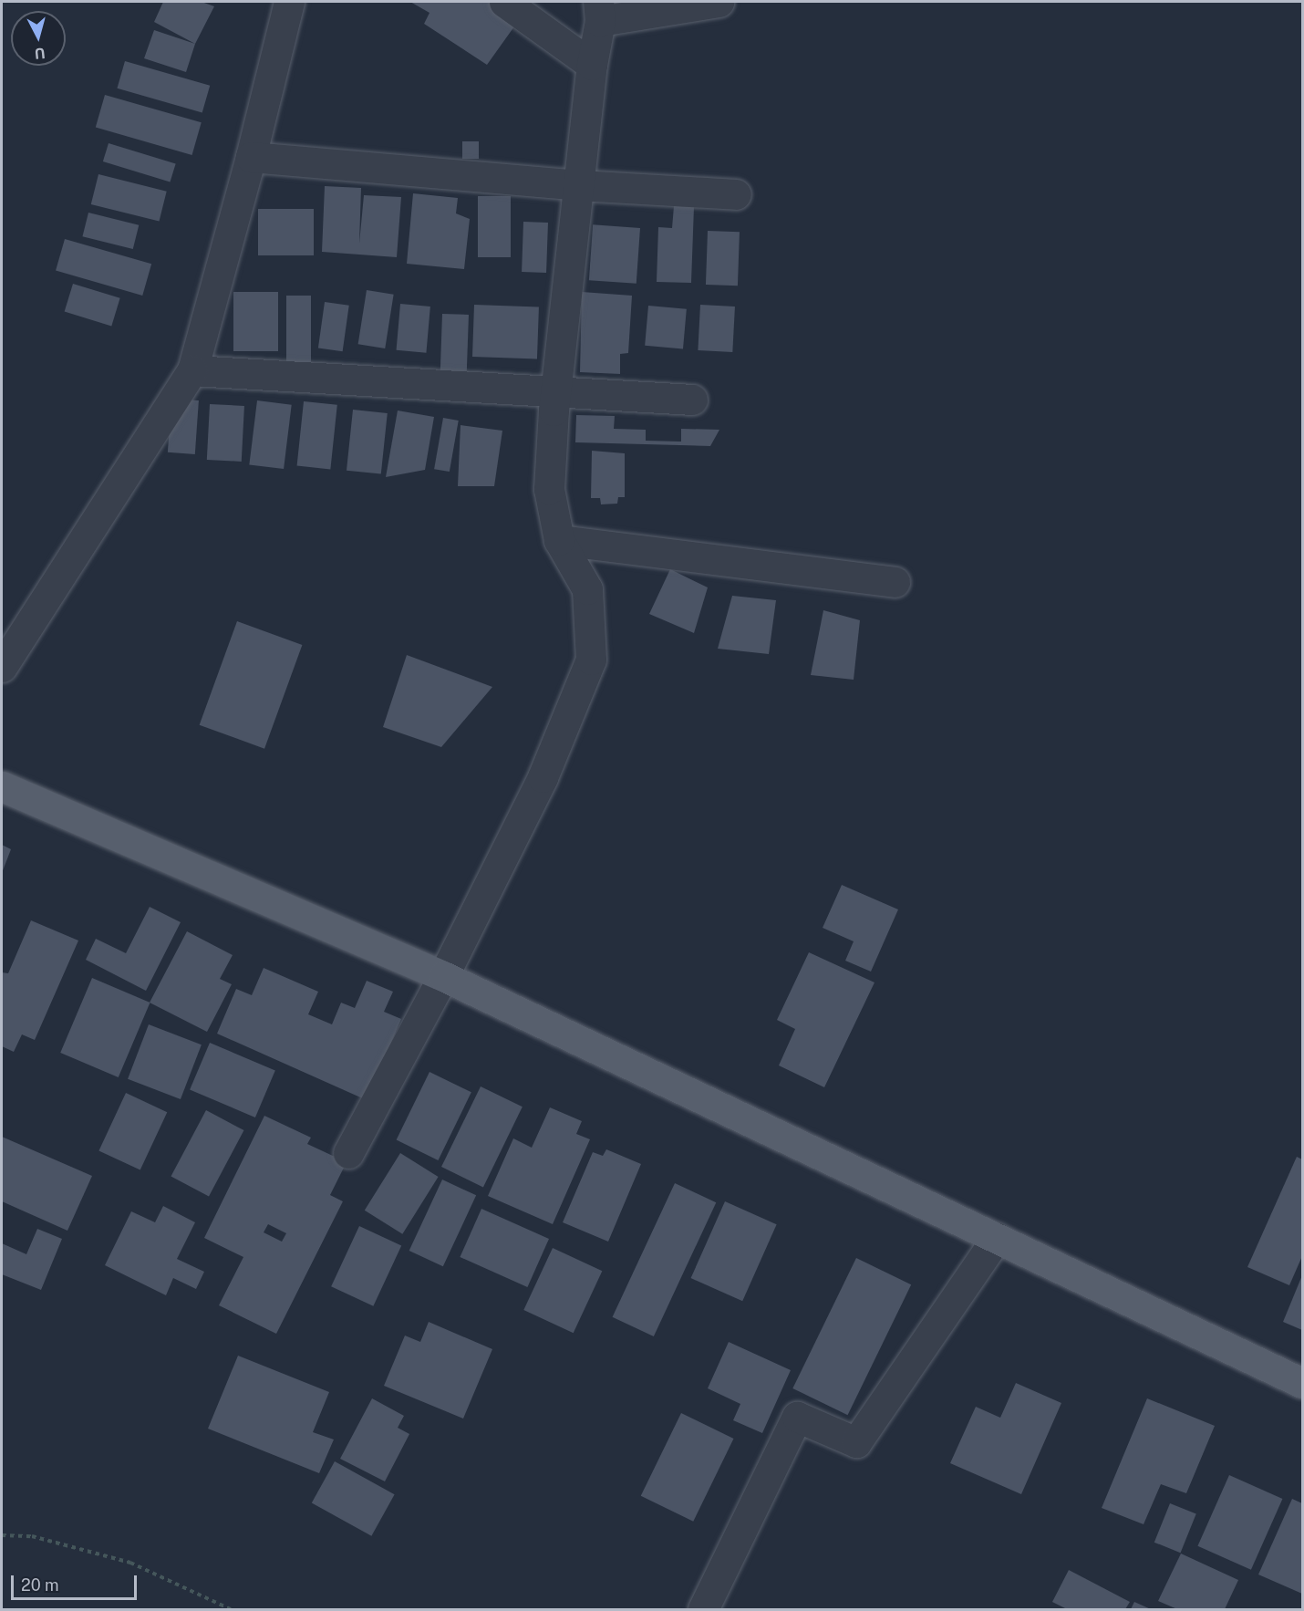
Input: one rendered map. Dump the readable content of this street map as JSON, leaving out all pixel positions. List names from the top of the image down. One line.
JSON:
{"scale_bar":"20 m","north":"bottom"}
